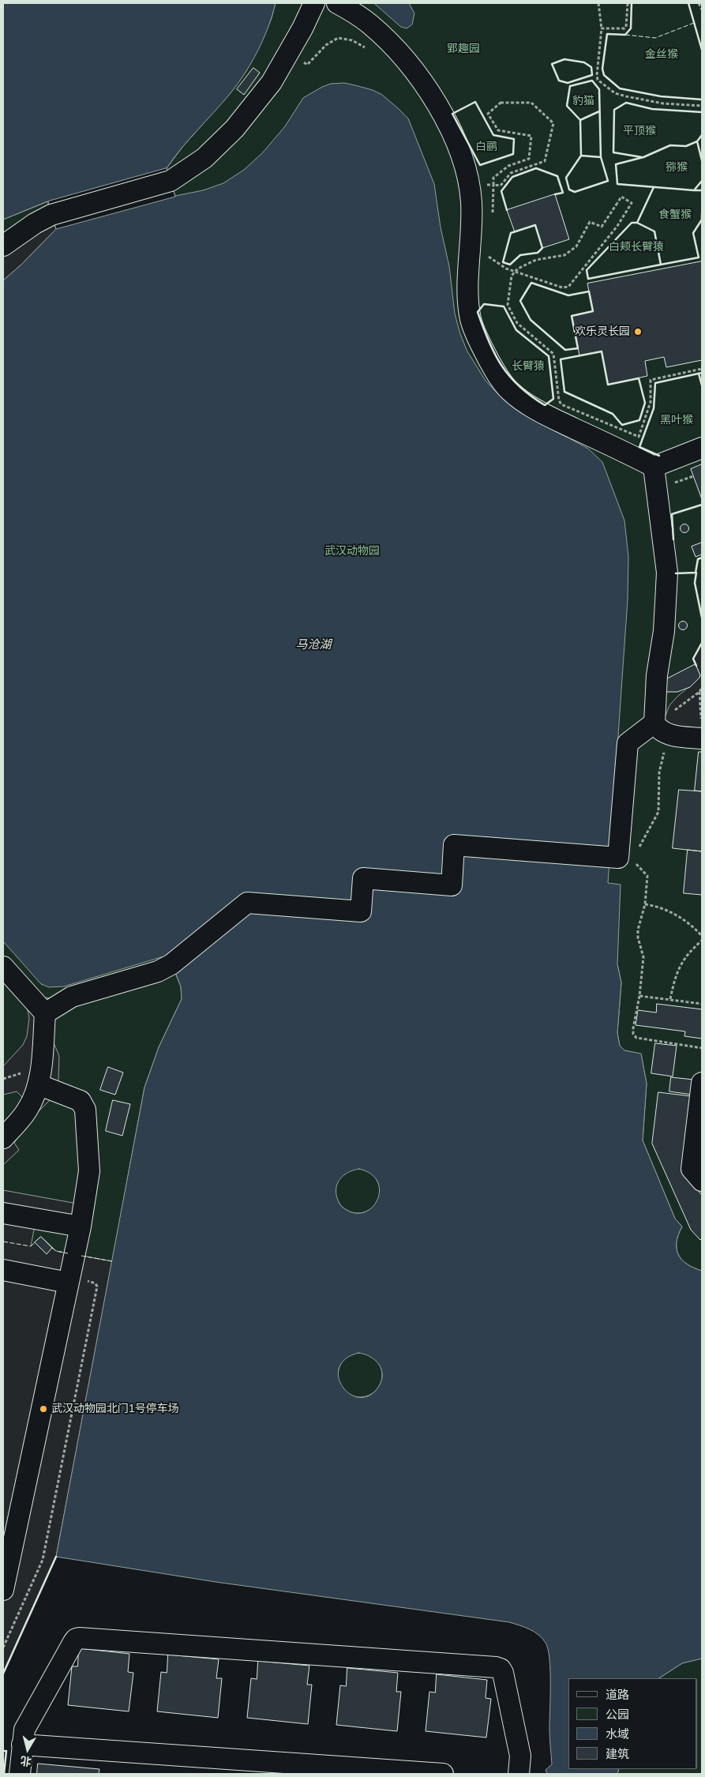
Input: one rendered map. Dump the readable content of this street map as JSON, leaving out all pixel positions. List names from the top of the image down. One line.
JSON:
{"water":["马沧湖"],"parks":["郢趣园","金丝猴","豹猫","平顶猴","白鹂","猕猴","食蟹猴","白颊长臂猿","长臂猿","黑叶猴","武汉动物园"],"places":["欢乐灵长园","武汉动物园北门1号停车场"],"legend":["道路","公园","水域","建筑"],"north":"bottom"}
